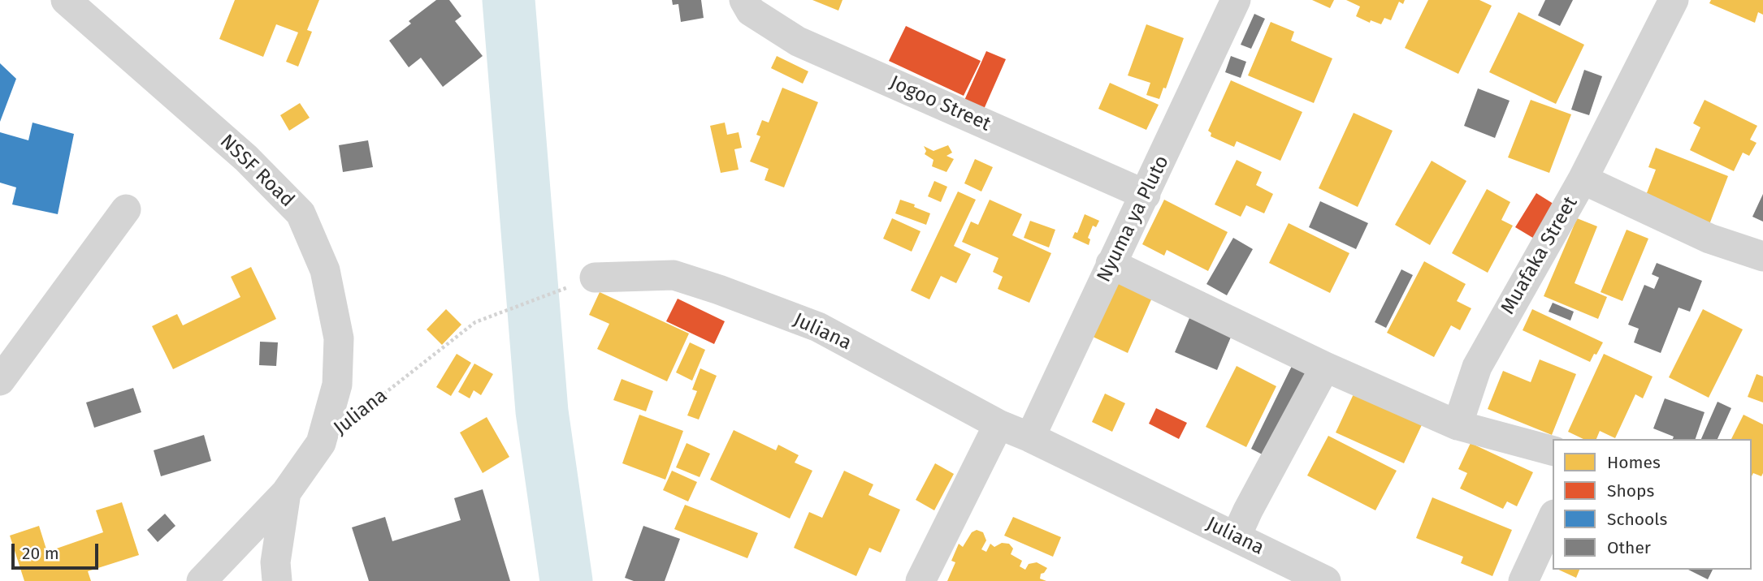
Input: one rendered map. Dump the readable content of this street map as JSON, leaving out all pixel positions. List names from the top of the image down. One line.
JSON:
{"streets":{"street":["Jogoo Street","NSSF Road","Nyuma ya Pluto","Muafaka Street","Juliana"]},"crossings":[["Jogoo Street","Nyuma ya Pluto"],["NSSF Road","Juliana"],["Nyuma ya Pluto","Juliana"]],"legend":["Homes","Shops","Schools","Other"],"scale_bar":"20 m"}
